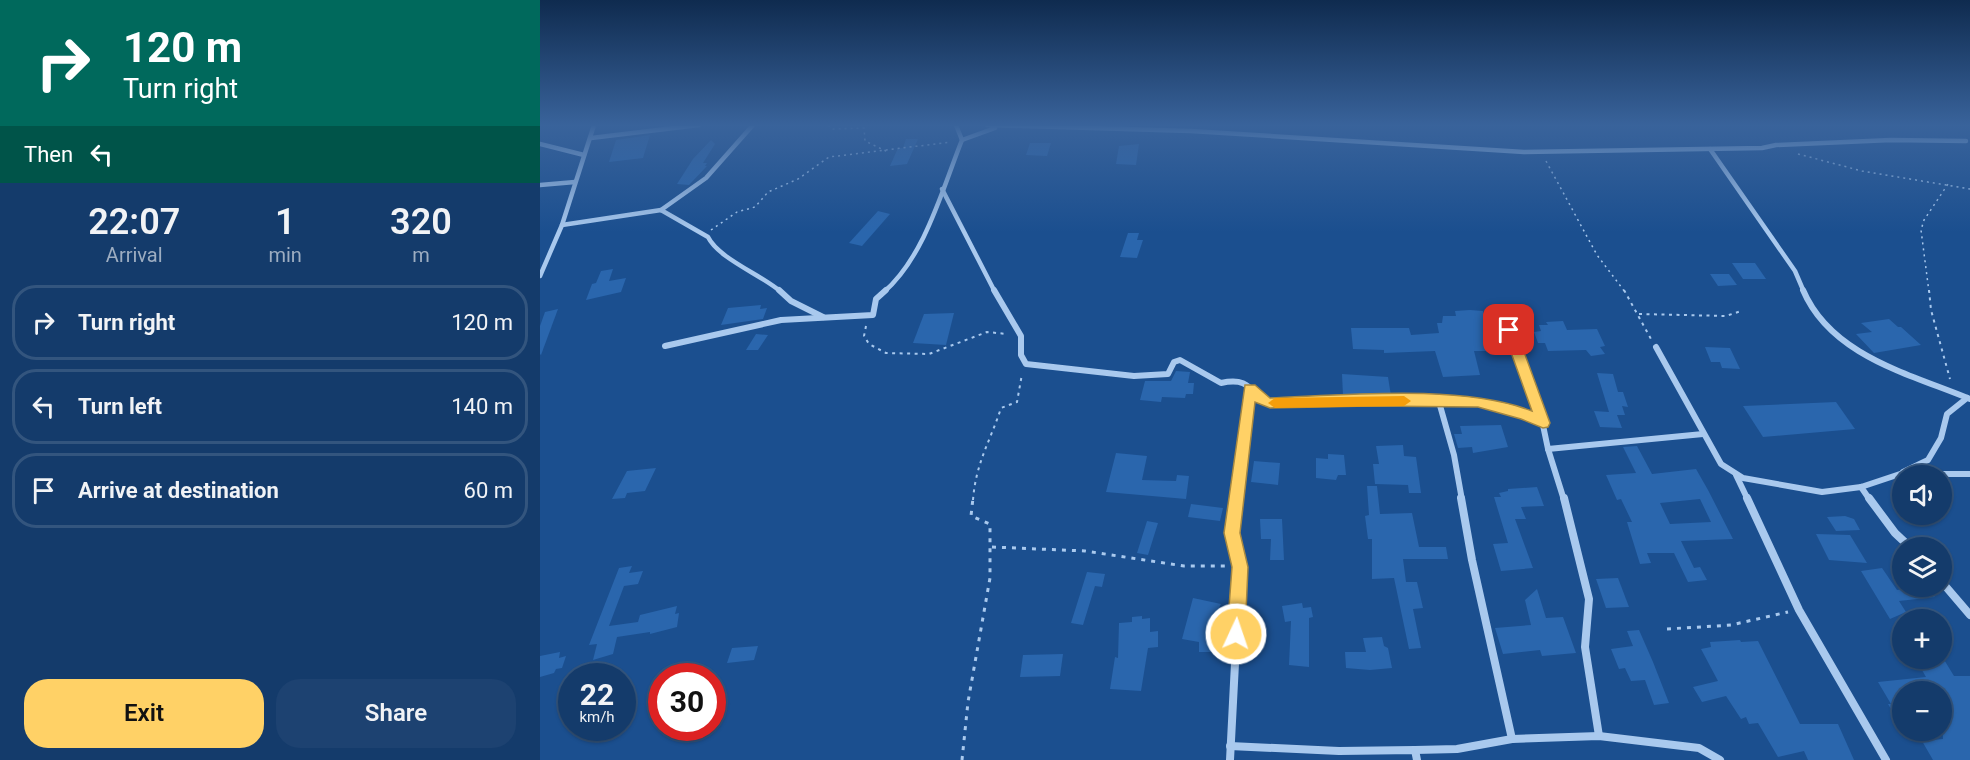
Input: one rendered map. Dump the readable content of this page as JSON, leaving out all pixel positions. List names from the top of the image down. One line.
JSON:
{"page":{"turn":["120 m","Turn right"],"then":"Then","eta":["22:07","Arrival","1","min","320","m"],"list":[{"name":"Turn right","value":"120 m"},{"name":"Turn left","value":"140 m"},{"name":"Arrive at destination","value":"60 m"}],"map_buttons":["+","−"],"speed":"22 km/h","limit":"30","buttons":["Exit","Share"]}}
